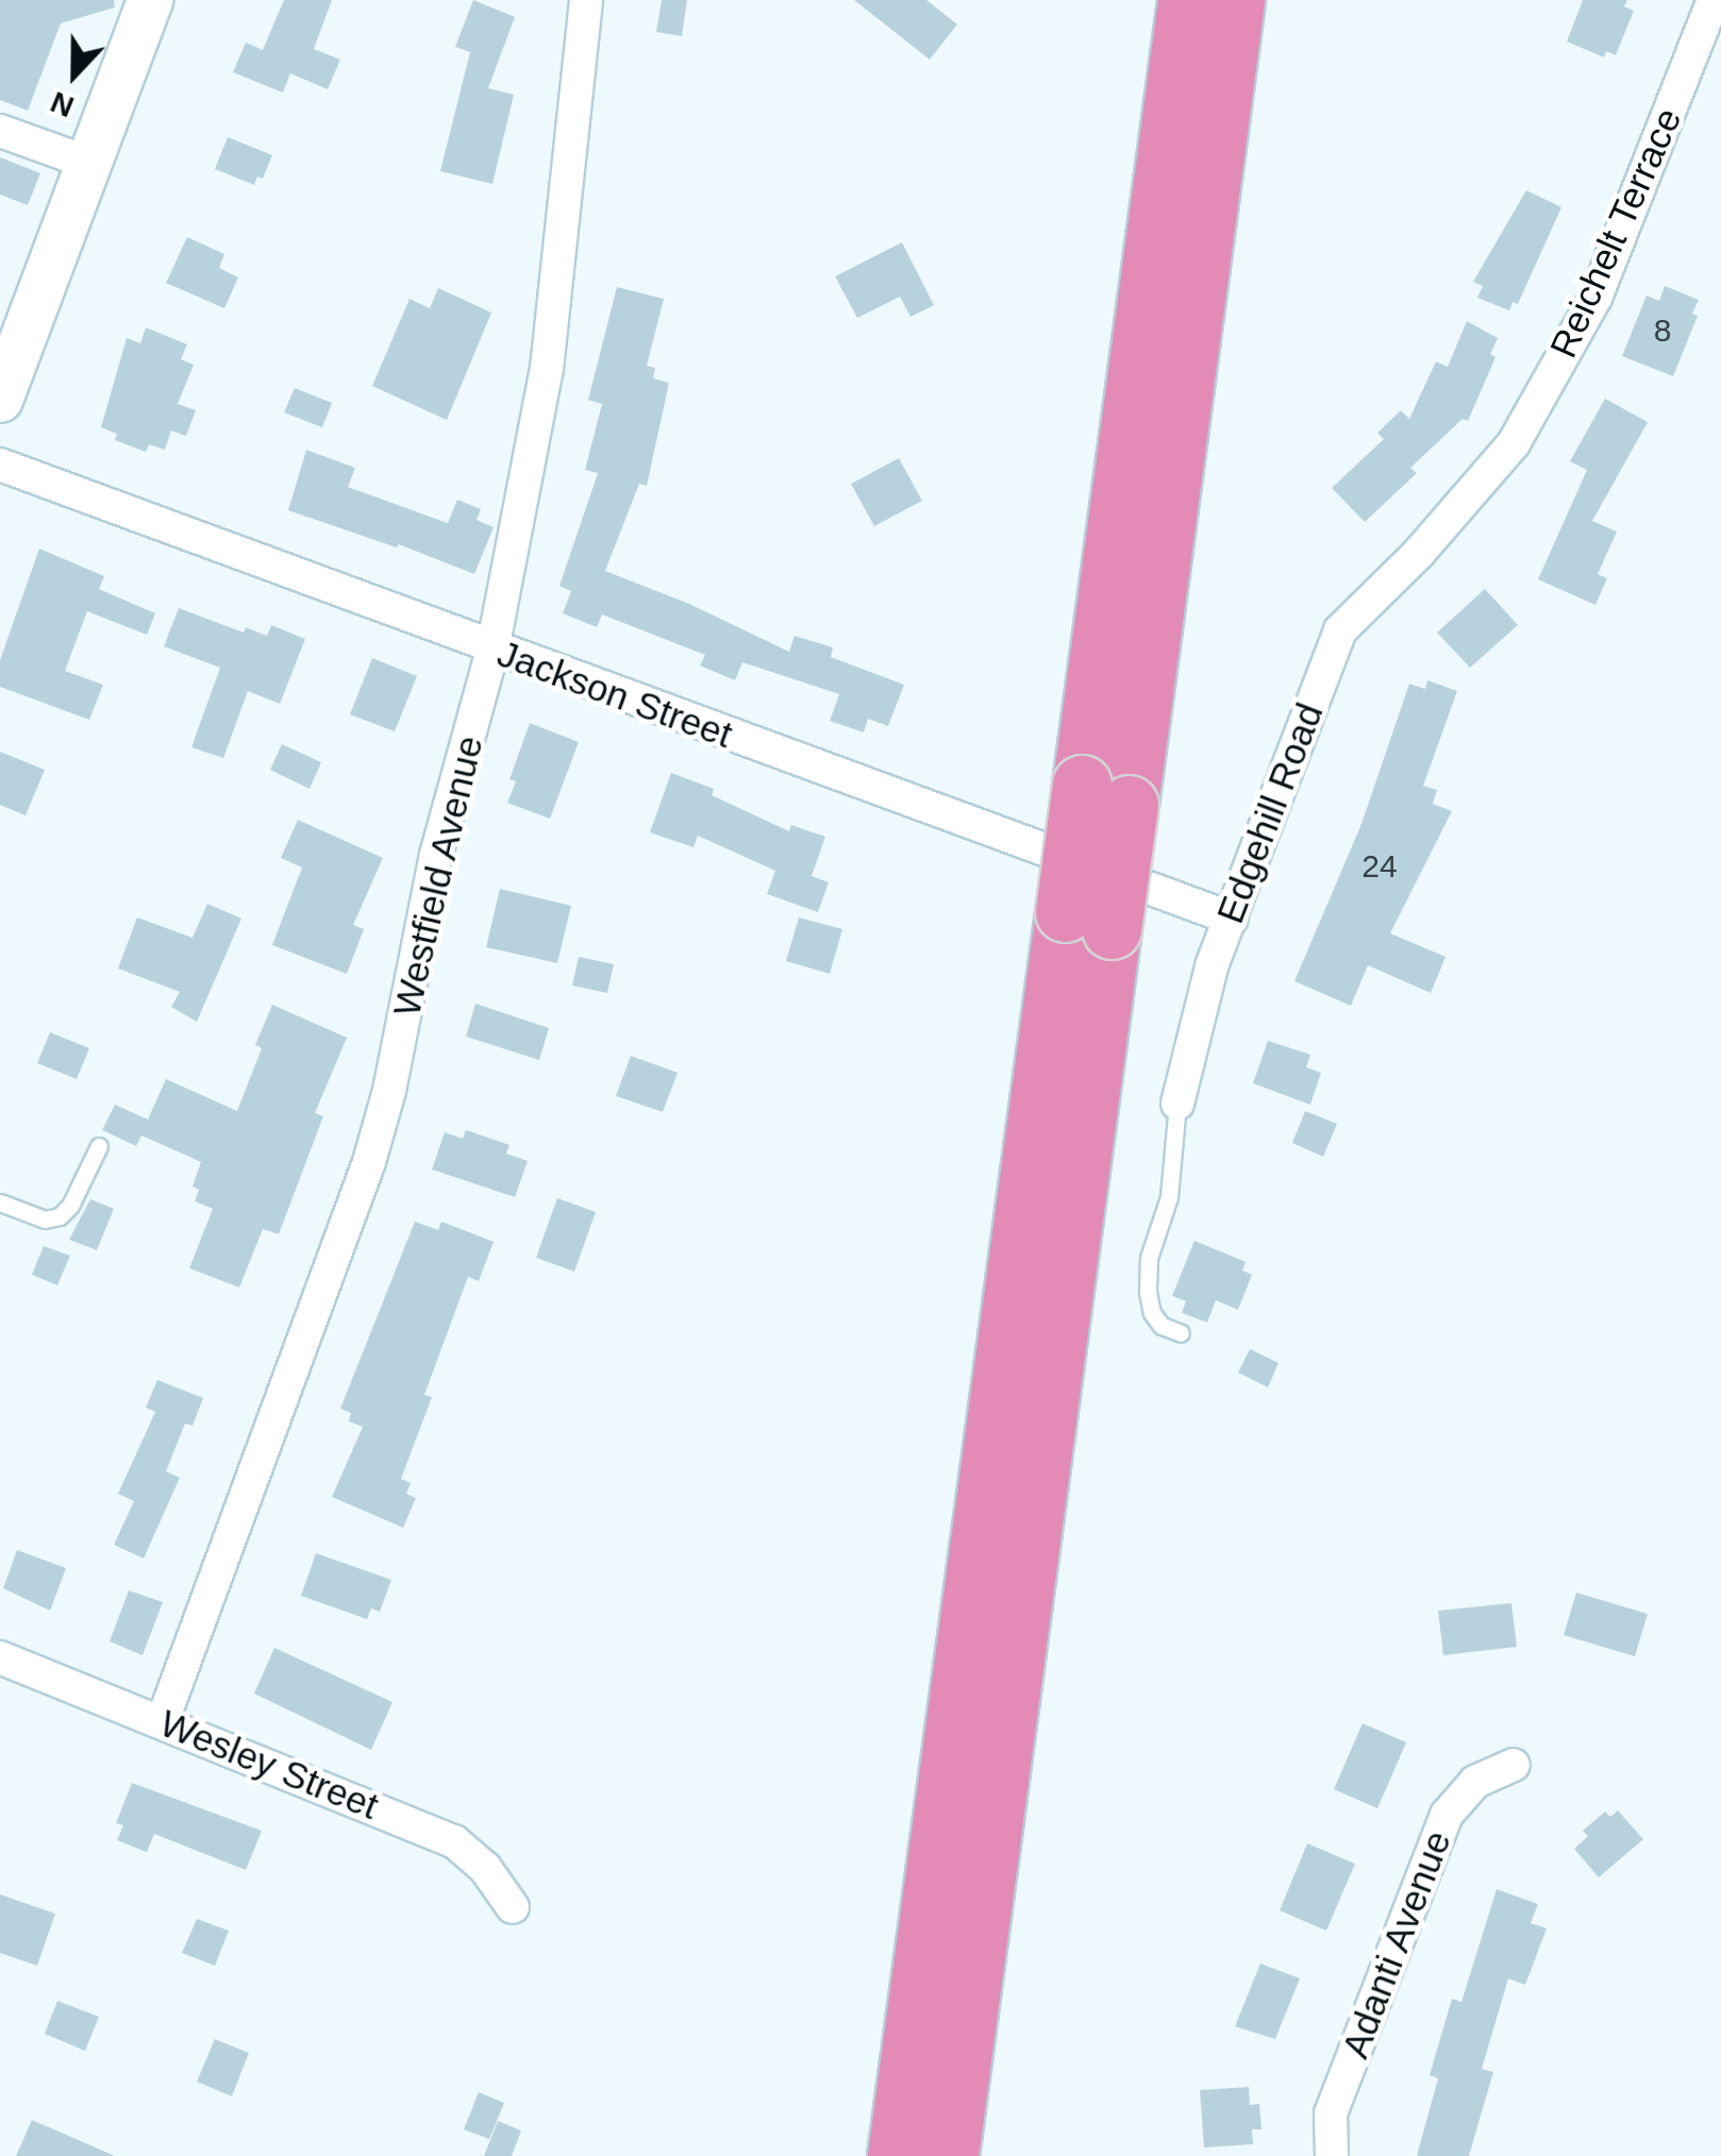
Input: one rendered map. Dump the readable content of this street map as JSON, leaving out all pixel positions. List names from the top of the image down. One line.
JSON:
{"streets":{"street":["Reichelt Terrace","Jackson Street","Edgehill Road","Westfield Avenue","Wesley Street","Adanti Avenue"]},"crossings":[["Reichelt Terrace","Edgehill Road"],["Jackson Street","Edgehill Road"],["Jackson Street","Westfield Avenue"],["Westfield Avenue","Wesley Street"]],"house_numbers":["8","24"],"north":"bottom"}
